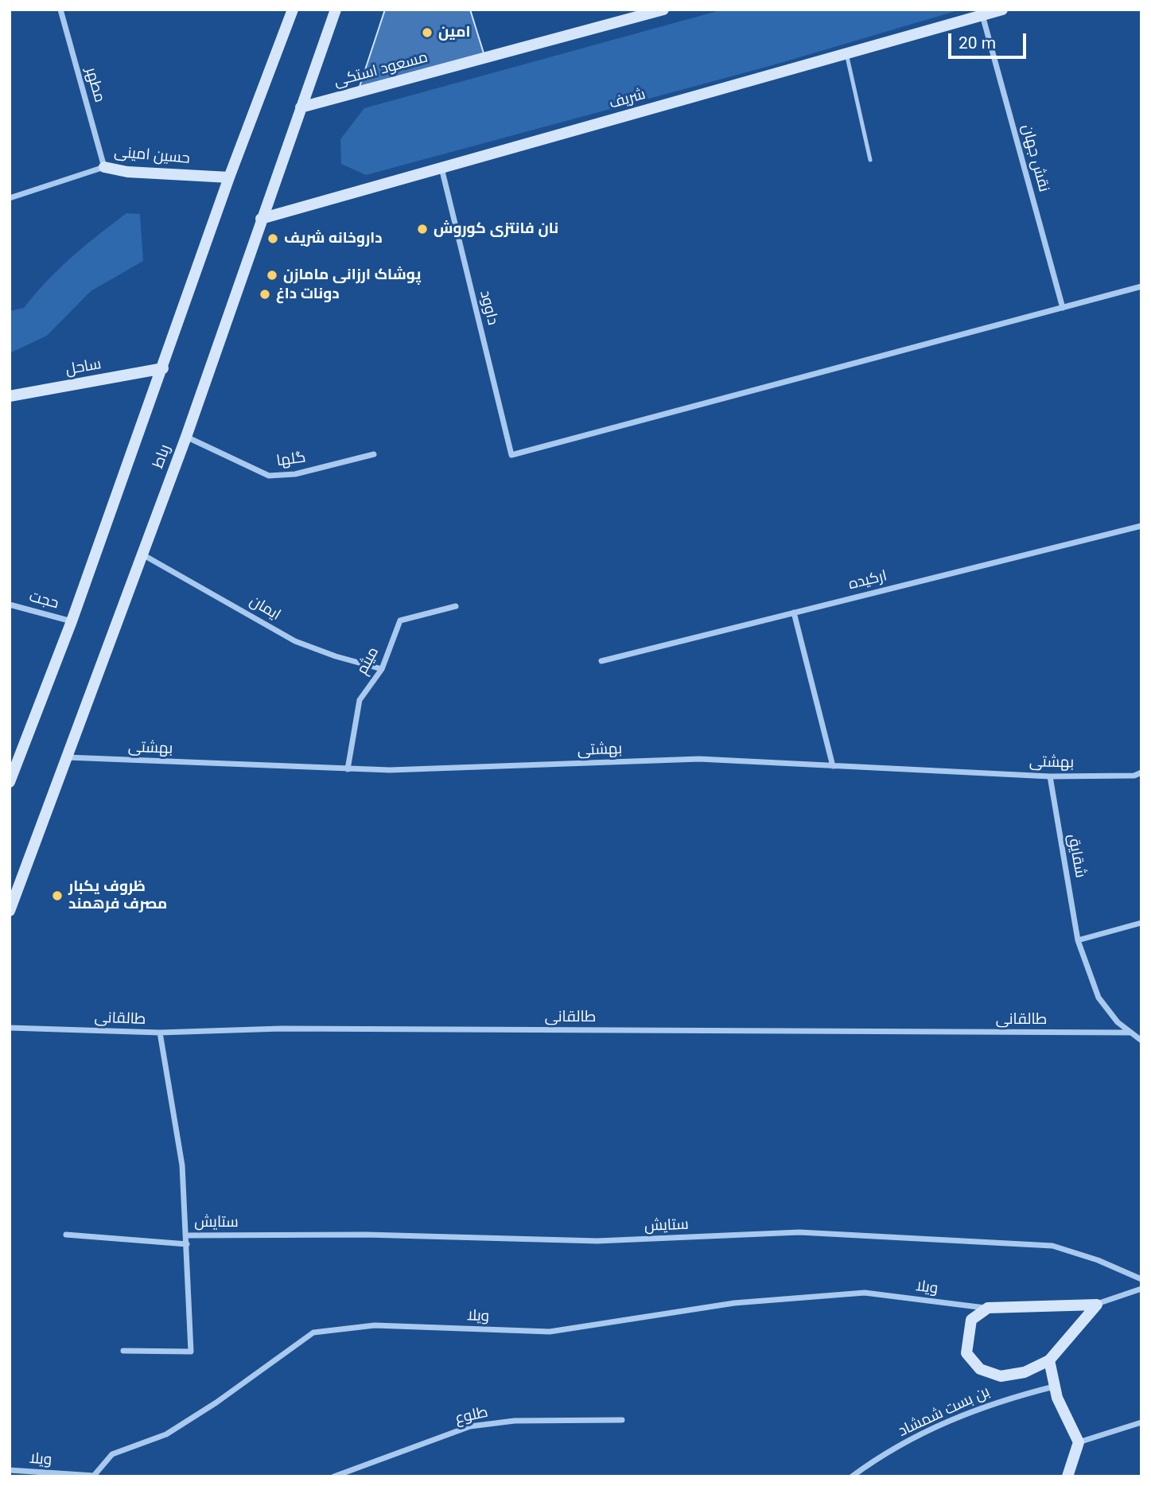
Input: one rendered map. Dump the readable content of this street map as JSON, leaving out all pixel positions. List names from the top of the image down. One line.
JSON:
{"streets":{"street":["مسعود استکی","مطهر","شریف","حسین امینی","نقش جهان","داوود","ساحل","رباط","گلها","ارکیده","حجت","ایمان","میثم","بهشتی","شقایق","طالقانی","ستایش","ویلا","بن بست شمشاد","طلوع"]},"crossings":[["مسعود استکی","رباط"],["مطهر","حسین امینی"],["شریف","نقش جهان"],["شریف","داوود"],["شریف","رباط"],["حسین امینی","رباط"],["نقش جهان","داوود"],["ساحل","رباط"],["رباط","گلها"],["رباط","حجت"],["رباط","ایمان"],["رباط","بهشتی"],["ایمان","میثم"],["میثم","بهشتی"],["بهشتی","شقایق"],["شقایق","طالقانی"],["طالقانی","ستایش"]],"places":["امین","نان فانتزی کوروش","داروخانه شریف","پوشاک ارزانی مامازن","دونات داغ","ظروف یکبار مصرف فرهمند"],"scale_bar":"20 m"}
